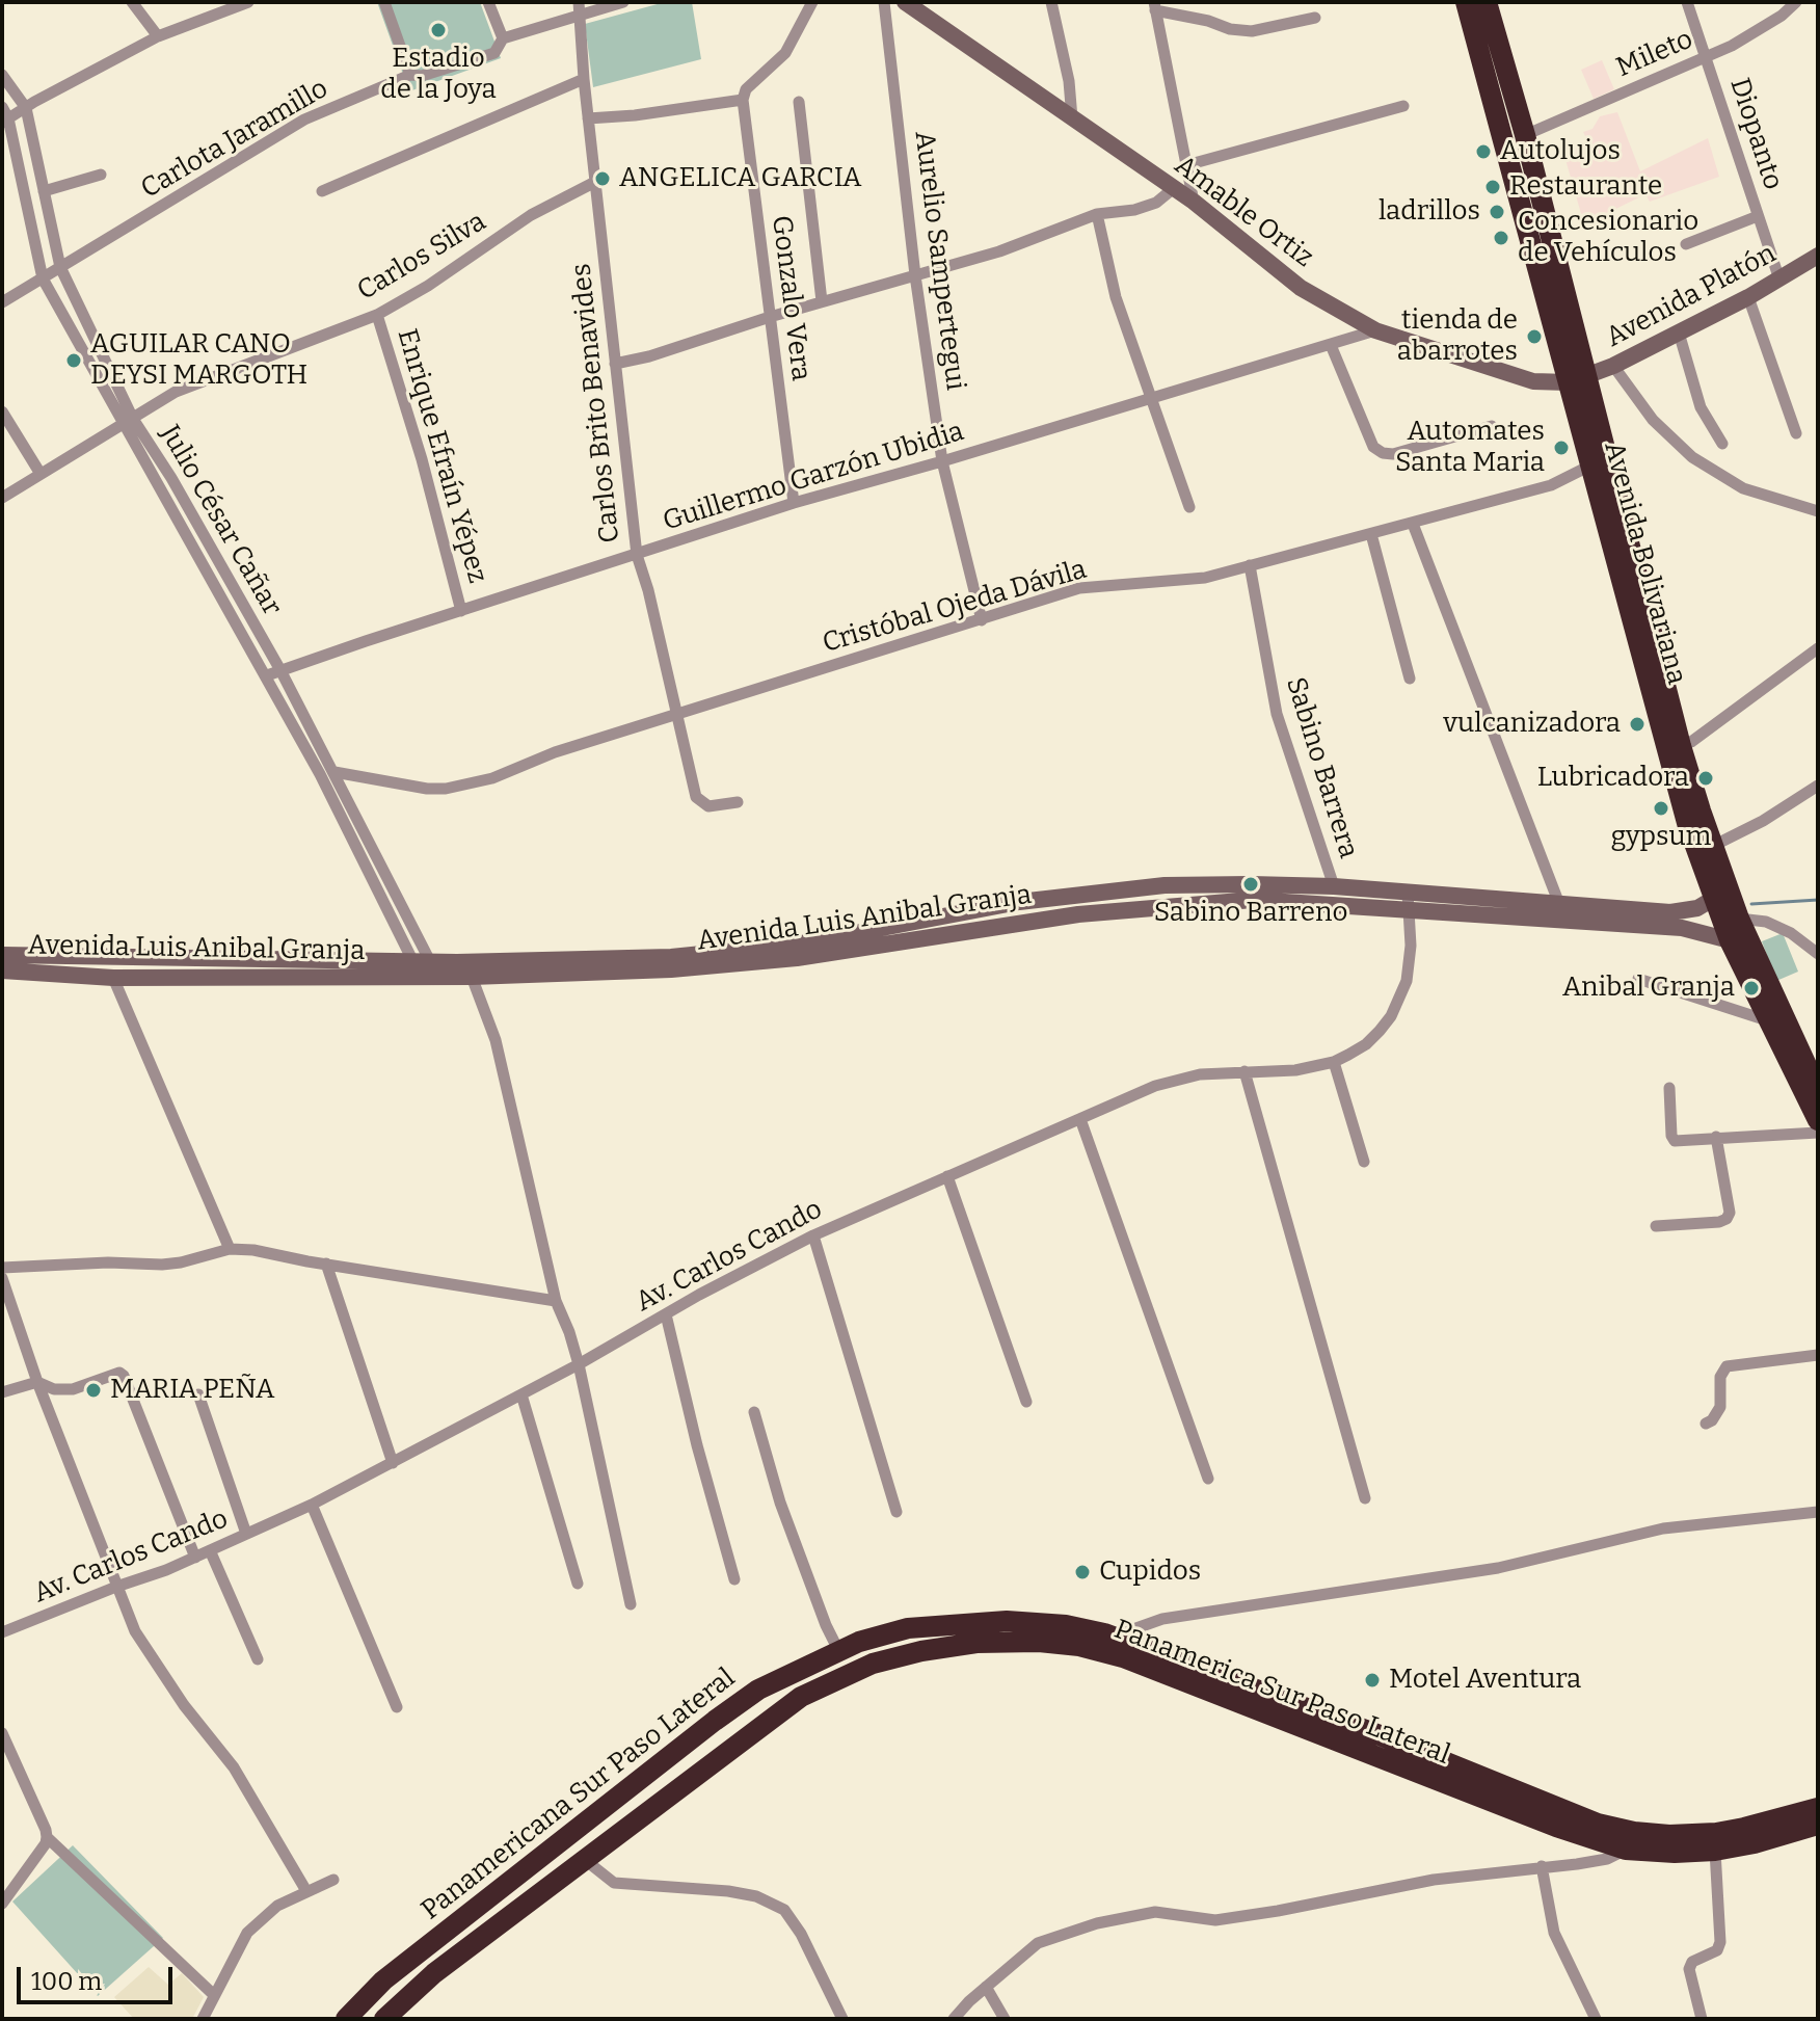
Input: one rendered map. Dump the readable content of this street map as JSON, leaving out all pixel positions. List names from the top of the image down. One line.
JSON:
{"streets":{"highway":["Avenida Bolivariana","Panamerica Sur Paso Lateral","Panamericana Sur Paso Lateral"],"main road":["Amable Ortiz","Avenida Platón","Avenida Luis Anibal Granja"],"street":["Mileto","Diopanto","Carlota Jaramillo","Carlos Silva","Aurelio Sampertegui","Gonzalo Vera","Carlos Brito Benavides","Enrique Efraín Yépez","Guillermo Garzón Ubidia","Julio César Cañar","Cristóbal Ojeda Dávila","Sabino Barrera","Av. Carlos Cando"]},"crossings":[["Mileto","Diopanto"],["Mileto","Avenida Bolivariana"],["Diopanto","Avenida Platón"],["Carlota Jaramillo","Carlos Brito Benavides"],["Carlota Jaramillo","Julio César Cañar"],["Amable Ortiz","Avenida Platón"],["Amable Ortiz","Guillermo Garzón Ubidia"],["Amable Ortiz","Avenida Bolivariana"],["Carlos Silva","Carlos Brito Benavides"],["Carlos Silva","Enrique Efraín Yépez"],["Carlos Silva","Julio César Cañar"],["Aurelio Sampertegui","Guillermo Garzón Ubidia"],["Aurelio Sampertegui","Cristóbal Ojeda Dávila"],["Avenida Platón","Avenida Bolivariana"],["Gonzalo Vera","Guillermo Garzón Ubidia"],["Carlos Brito Benavides","Guillermo Garzón Ubidia"],["Carlos Brito Benavides","Cristóbal Ojeda Dávila"],["Enrique Efraín Yépez","Guillermo Garzón Ubidia"],["Guillermo Garzón Ubidia","Julio César Cañar"],["Julio César Cañar","Cristóbal Ojeda Dávila"],["Julio César Cañar","Avenida Luis Anibal Granja"],["Avenida Bolivariana","Cristóbal Ojeda Dávila"],["Avenida Bolivariana","Avenida Luis Anibal Granja"],["Cristóbal Ojeda Dávila","Sabino Barrera"],["Sabino Barrera","Avenida Luis Anibal Granja"],["Avenida Luis Anibal Granja","Av. Carlos Cando"]],"places":["Estadio de la Joya","Autolujos","ANGELICA GARCIA","Restaurante","ladrillos","Concesionario de Vehículos","tienda de abarrotes","AGUILAR CANO DEYSI MARGOTH","Automates Santa Maria","vulcanizadora","Lubricadora","gypsum","Sabino Barreno","Anibal Granja","MARIA PEÑA","Cupidos","Motel Aventura"],"scale_bar":"100 m"}
